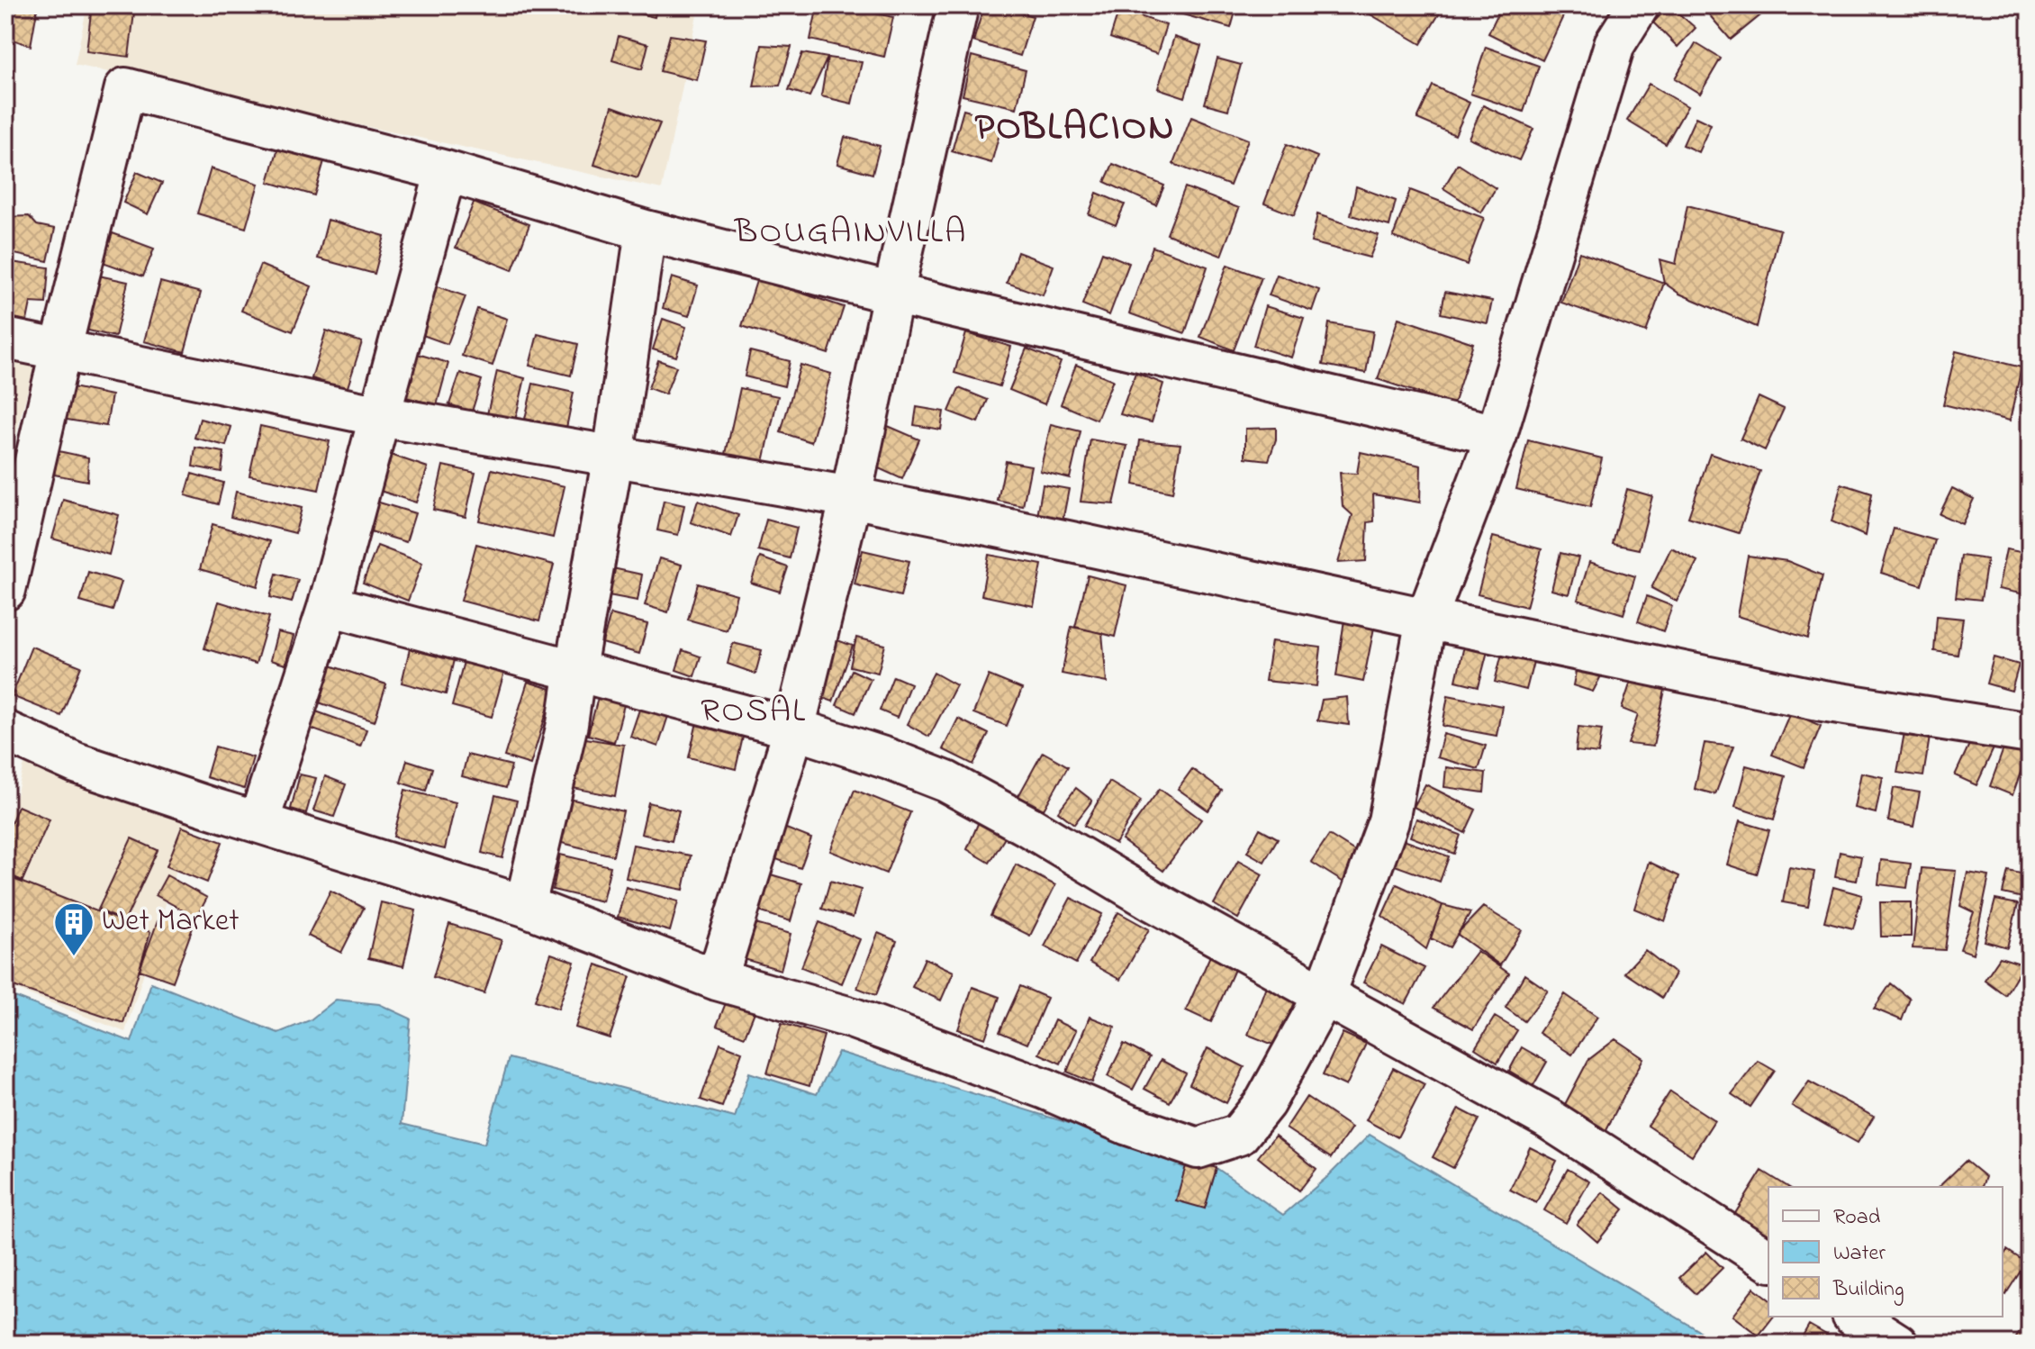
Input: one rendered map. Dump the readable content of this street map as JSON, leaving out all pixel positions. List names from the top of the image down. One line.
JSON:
{"districts":["POBLACION","BOUGAINVILLA","ROSAL"],"places":{"building":["Wet Market"]},"legend":["Road","Water","Building"]}
